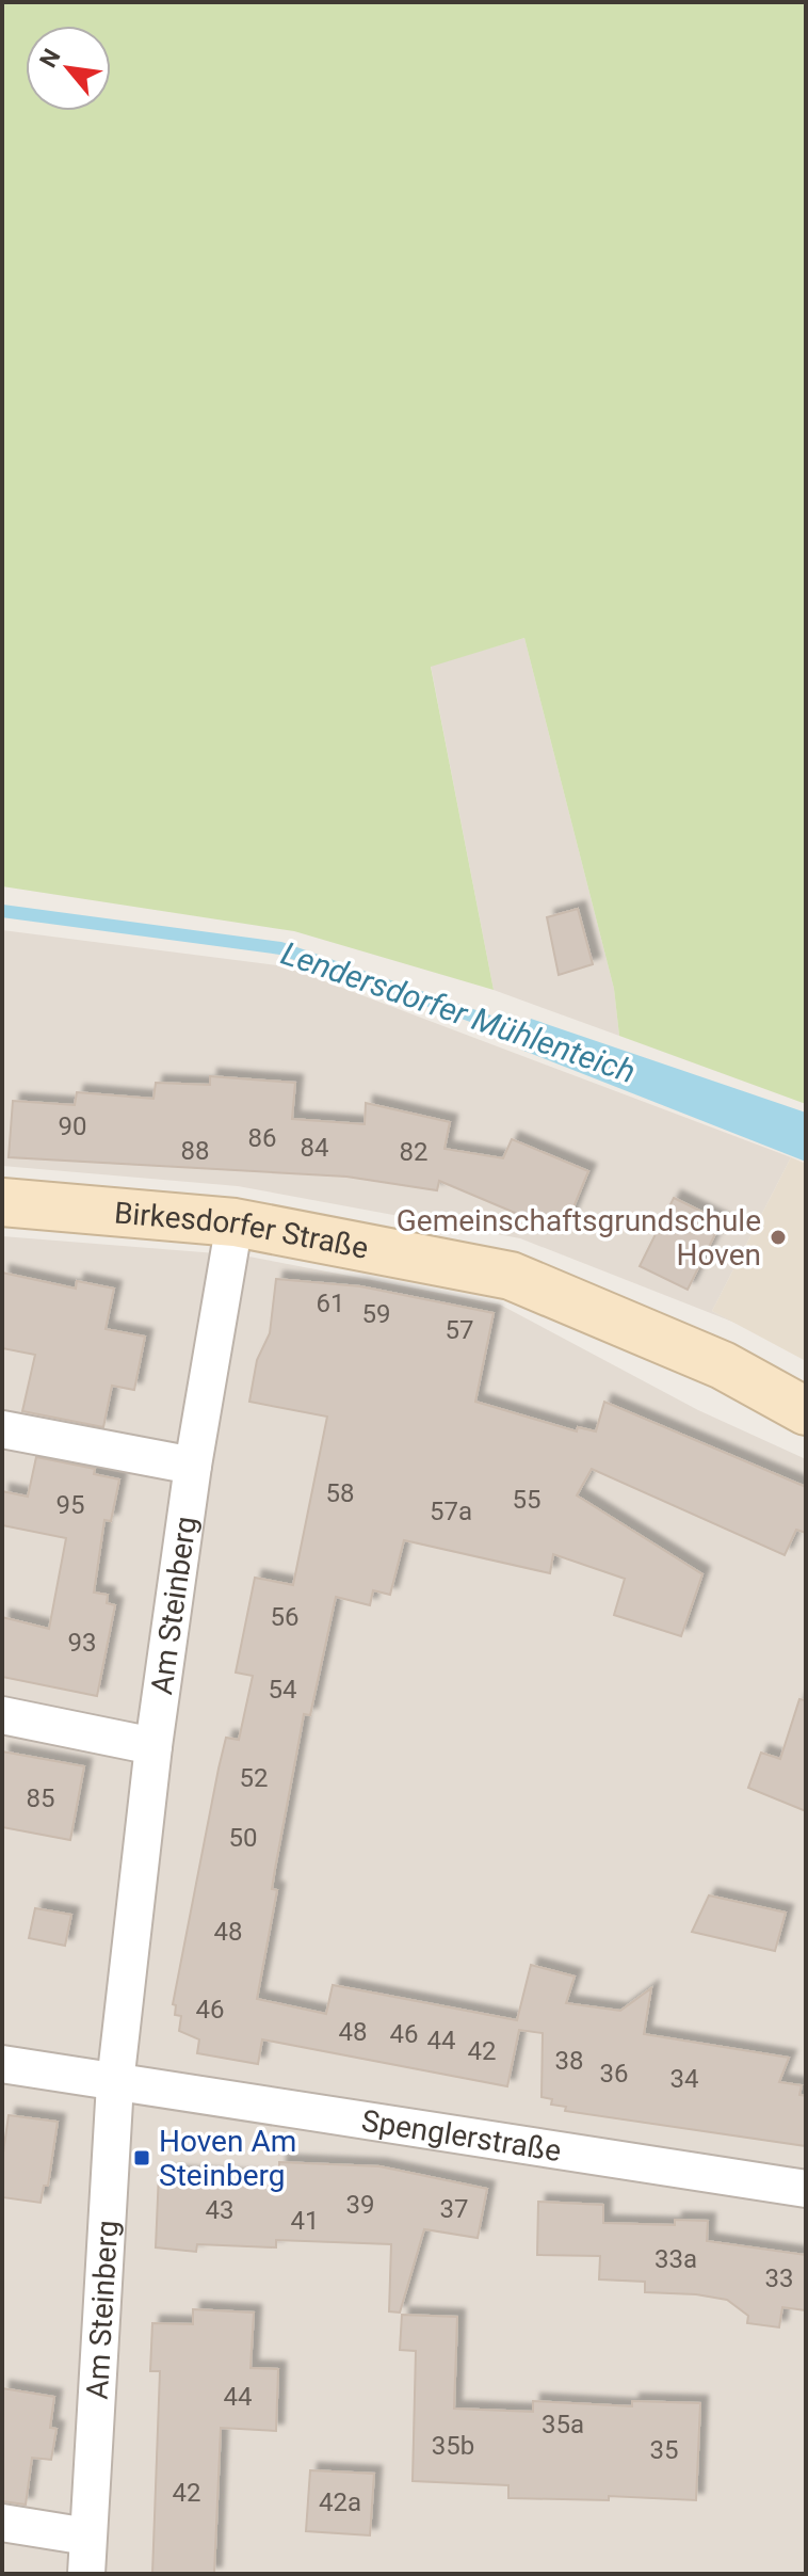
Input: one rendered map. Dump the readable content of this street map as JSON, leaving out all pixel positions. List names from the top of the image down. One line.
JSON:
{"streets":{"main road":["Birkesdorfer Straße"],"street":["Am Steinberg","Spenglerstraße"]},"crossings":[["Birkesdorfer Straße","Am Steinberg"],["Am Steinberg","Spenglerstraße"]],"water":["Lendersdorfer Mühlenteich"],"places":{"other":["Gemeinschaftsgrundschule Hoven"],"transit":["Hoven Am Steinberg"]},"house_numbers":["90","86","84","88","82","61","59","57","58","55","95","57a","56","93","54","52","85","50","48","46","48","46","44","42","38","36","34","39","37","43","41","33a","33","44","35a","35b","35","42","42a"],"north":"top left"}
